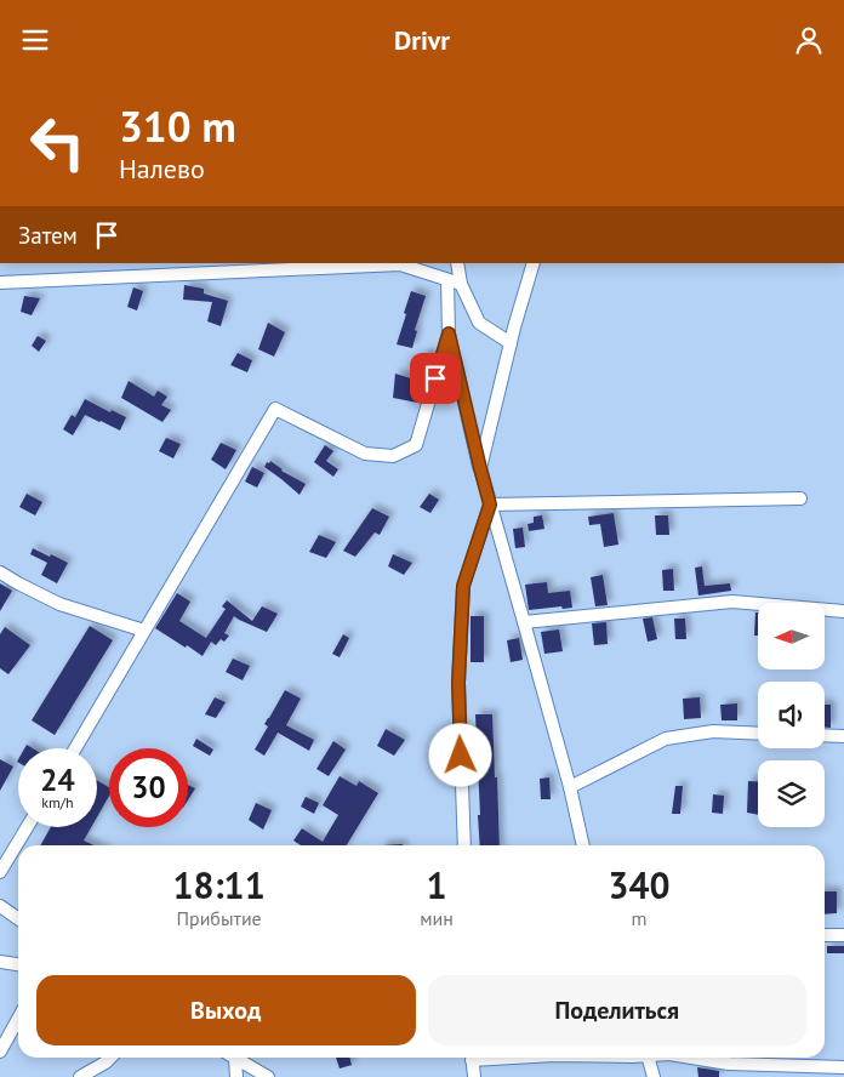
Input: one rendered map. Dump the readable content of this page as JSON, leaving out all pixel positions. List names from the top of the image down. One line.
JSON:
{"north":"left","page":{"header":"Drivr","turn":["310 m","Налево"],"then":"Затем","speed":"24 km/h","limit":"30","eta":["18:11","Прибытие","1","мин","340","m"],"buttons":["Выход","Поделиться"]}}
